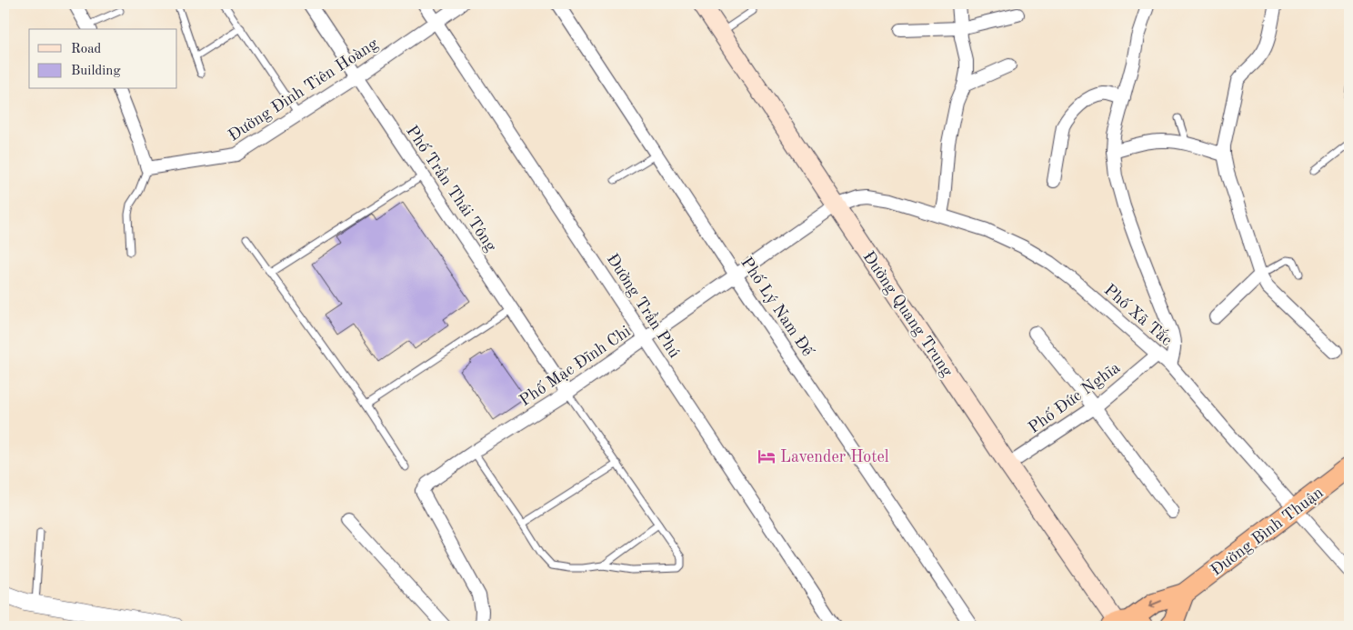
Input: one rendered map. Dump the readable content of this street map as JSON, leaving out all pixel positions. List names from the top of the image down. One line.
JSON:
{"streets":{"highway":["Đường Bình Thuận"],"main road":["Đường Quang Trung"],"street":["Đường Đinh Tiên Hoàng","Phố Trần Thái Tông","Đường Trần Phú","Phố Lý Nam Đế","Phố Xã Tắc","Phố Mạc Đĩnh Chi","Phố Đức Nghĩa"]},"crossings":[["Đường Đinh Tiên Hoàng","Phố Trần Thái Tông"],["Đường Đinh Tiên Hoàng","Đường Trần Phú"],["Phố Trần Thái Tông","Phố Mạc Đĩnh Chi"],["Đường Trần Phú","Phố Mạc Đĩnh Chi"],["Phố Lý Nam Đế","Phố Mạc Đĩnh Chi"],["Đường Quang Trung","Phố Xã Tắc"],["Đường Quang Trung","Phố Mạc Đĩnh Chi"],["Đường Quang Trung","Phố Đức Nghĩa"],["Đường Quang Trung","Đường Bình Thuận"],["Phố Xã Tắc","Phố Mạc Đĩnh Chi"],["Phố Xã Tắc","Phố Đức Nghĩa"],["Phố Xã Tắc","Đường Bình Thuận"]],"places":{"hotel":["Lavender Hotel"]},"legend":["Road","Building"]}
